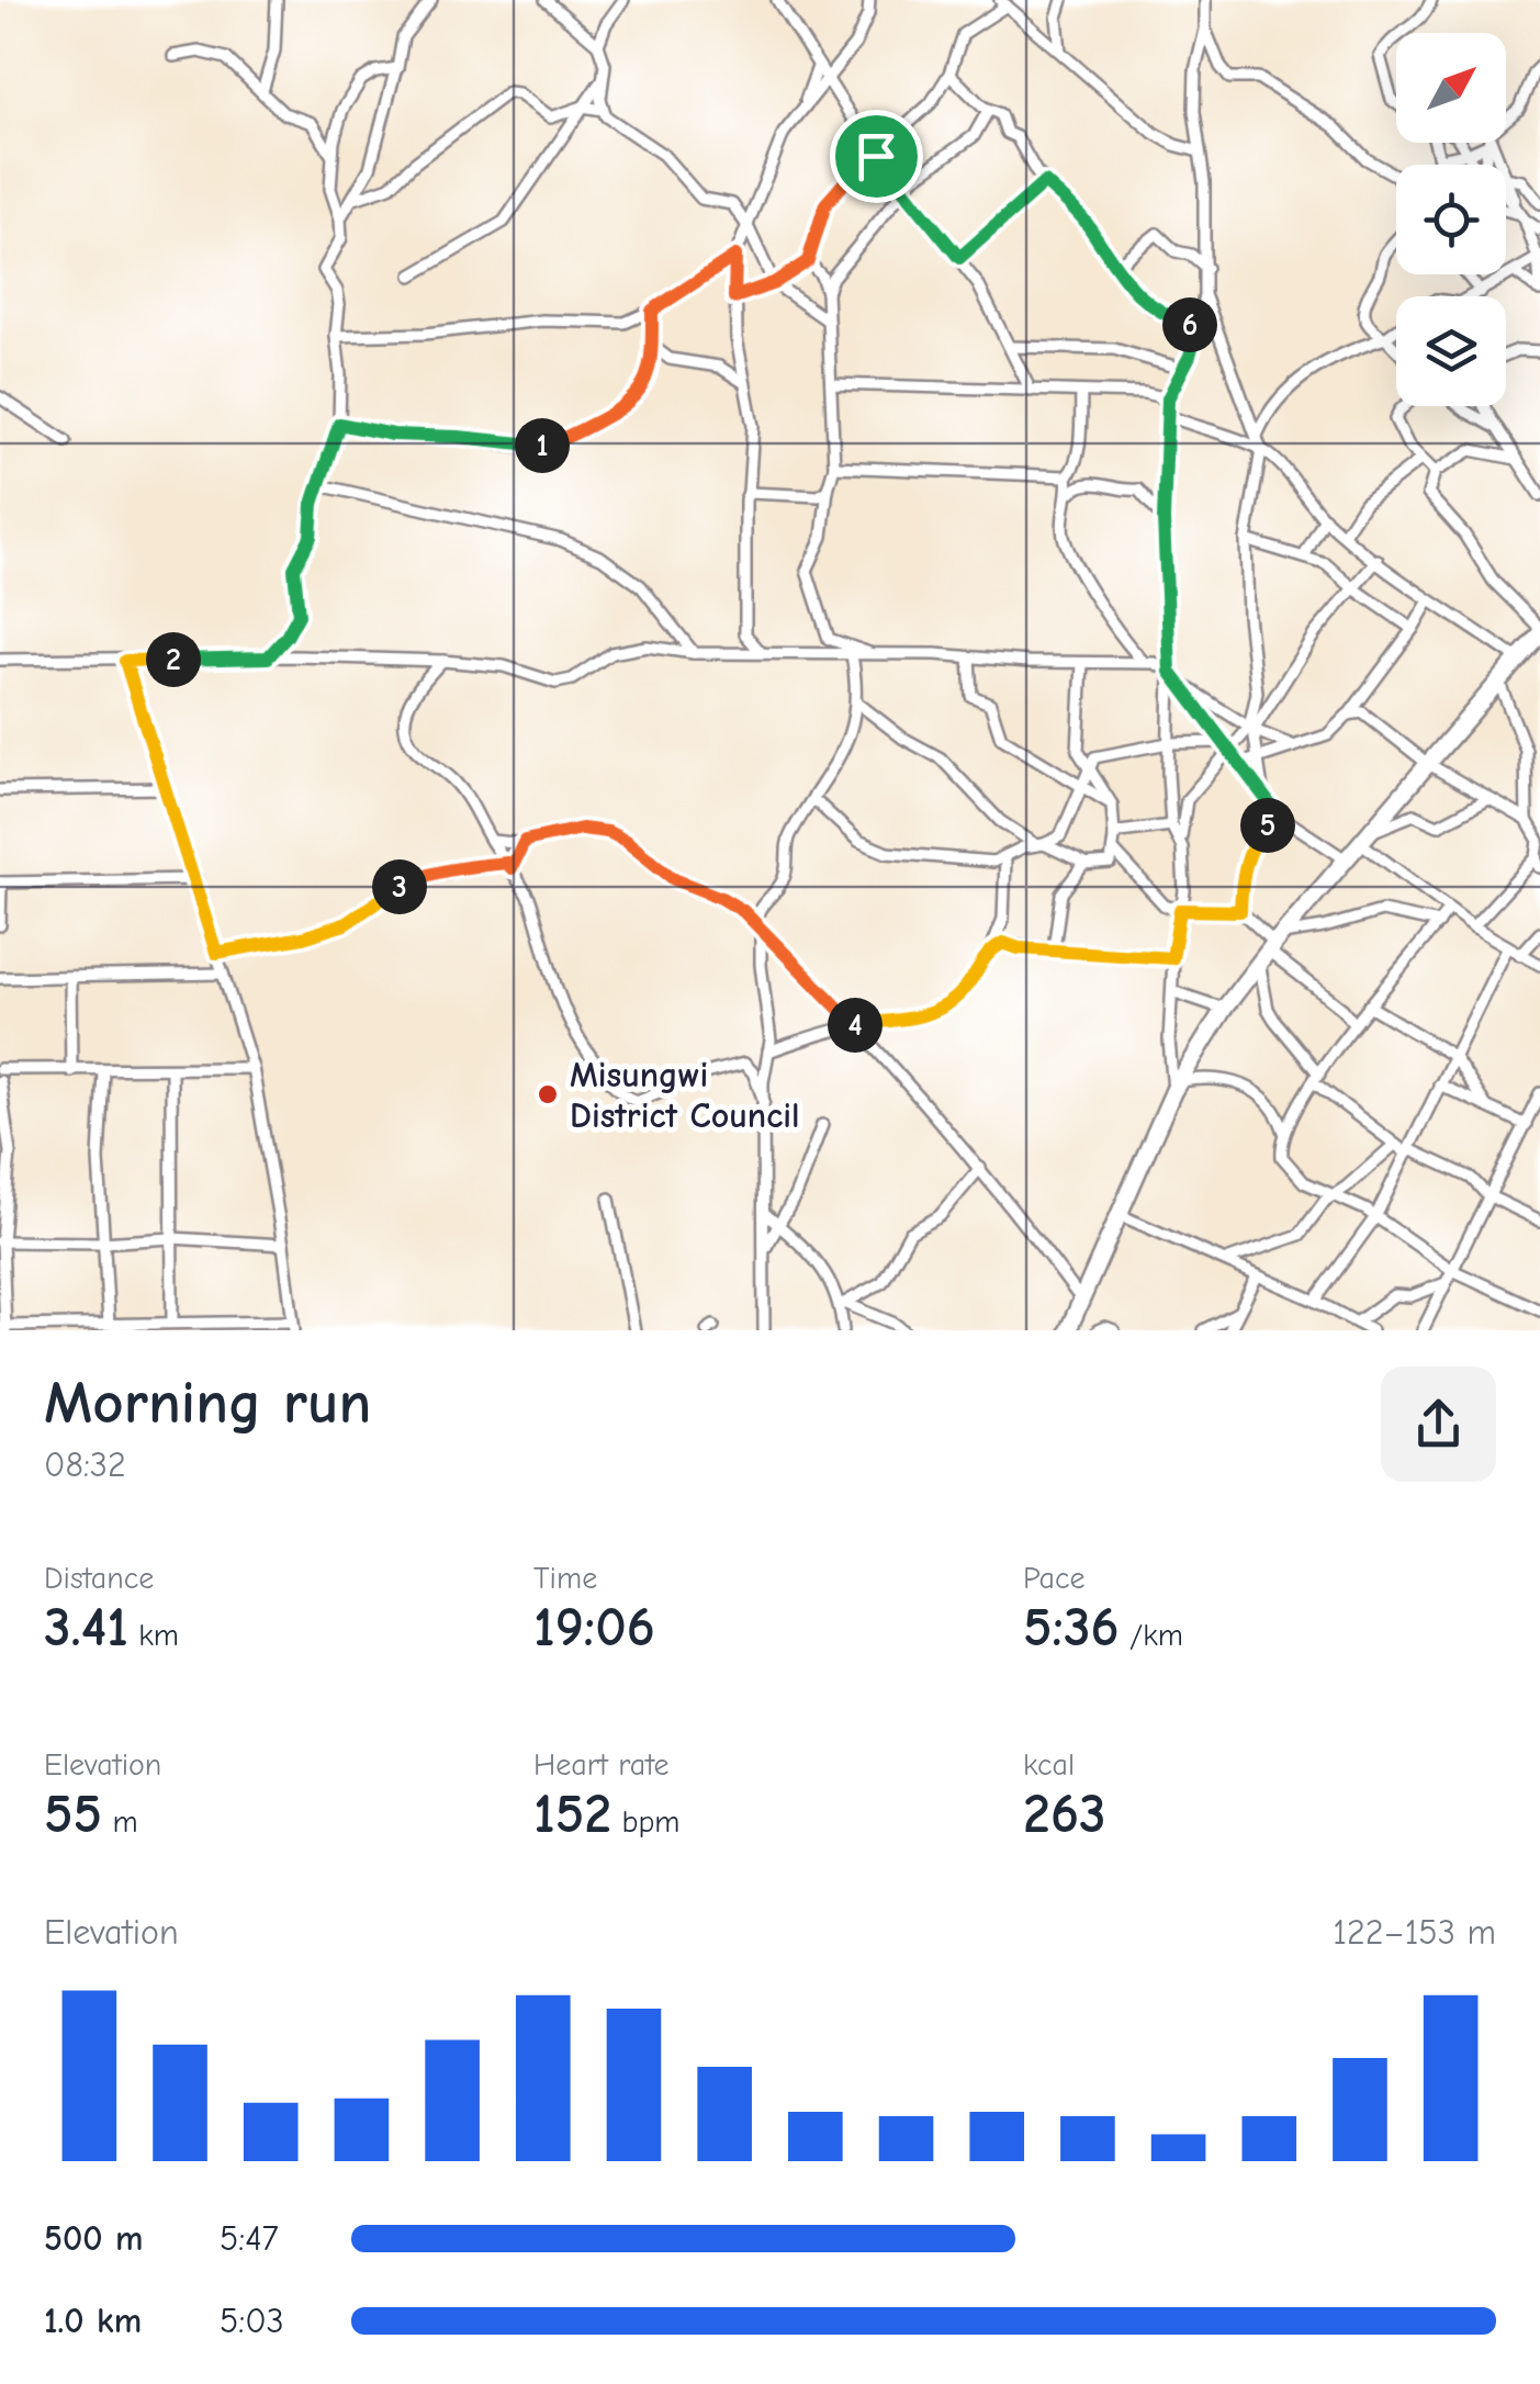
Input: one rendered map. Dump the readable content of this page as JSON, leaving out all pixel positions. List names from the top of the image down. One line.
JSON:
{"places":["Misungwi District Council"],"north":"top right","page":{"pins":["6","1","2","5","3","4"],"heading":["Morning run","08:32"],"stats":[["Distance","3.41 km"],["Time","19:06"],["Pace","5:36 /km"],["Elevation","55 m"],["Heart rate","152 bpm"],["kcal","263"]],"chart":["Elevation","122–153 m"],"list":[{"name":"500 m","note":"5:47"},{"name":"1.0 km","note":"5:03"}]}}
